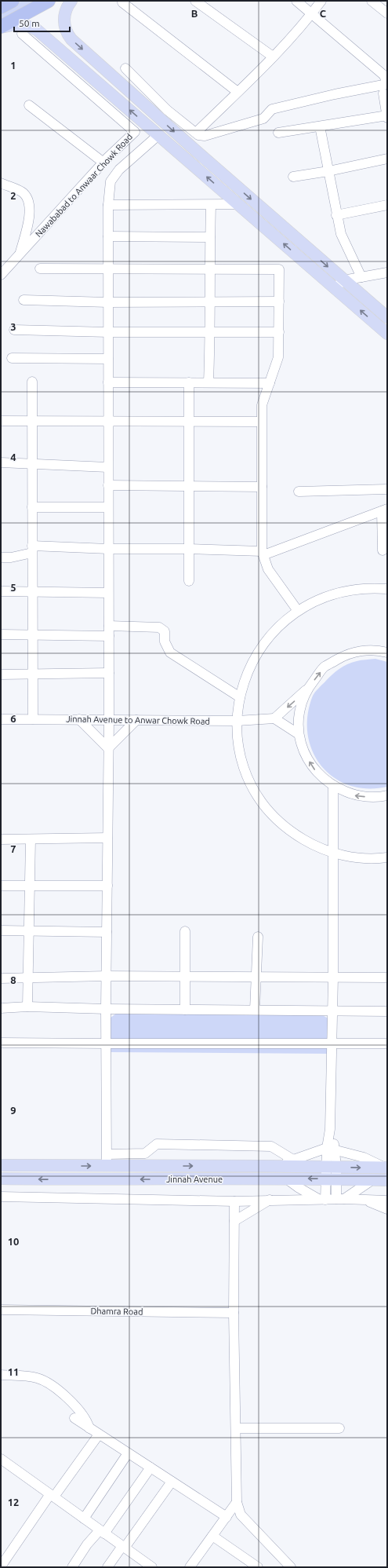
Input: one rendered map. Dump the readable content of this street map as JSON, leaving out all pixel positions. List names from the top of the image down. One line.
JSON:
{"streets":{"main road":["Jinnah Avenue"],"street":["Nawababad to Anwaar Chowk Road","Jinnah Avenue to Anwar Chowk Road","Dhamra Road"]},"scale_bar":"50 m","grid":{"columns":["B","C"],"rows":["1","2","3","4","5","6","7","8","9","10","11","12"]}}
